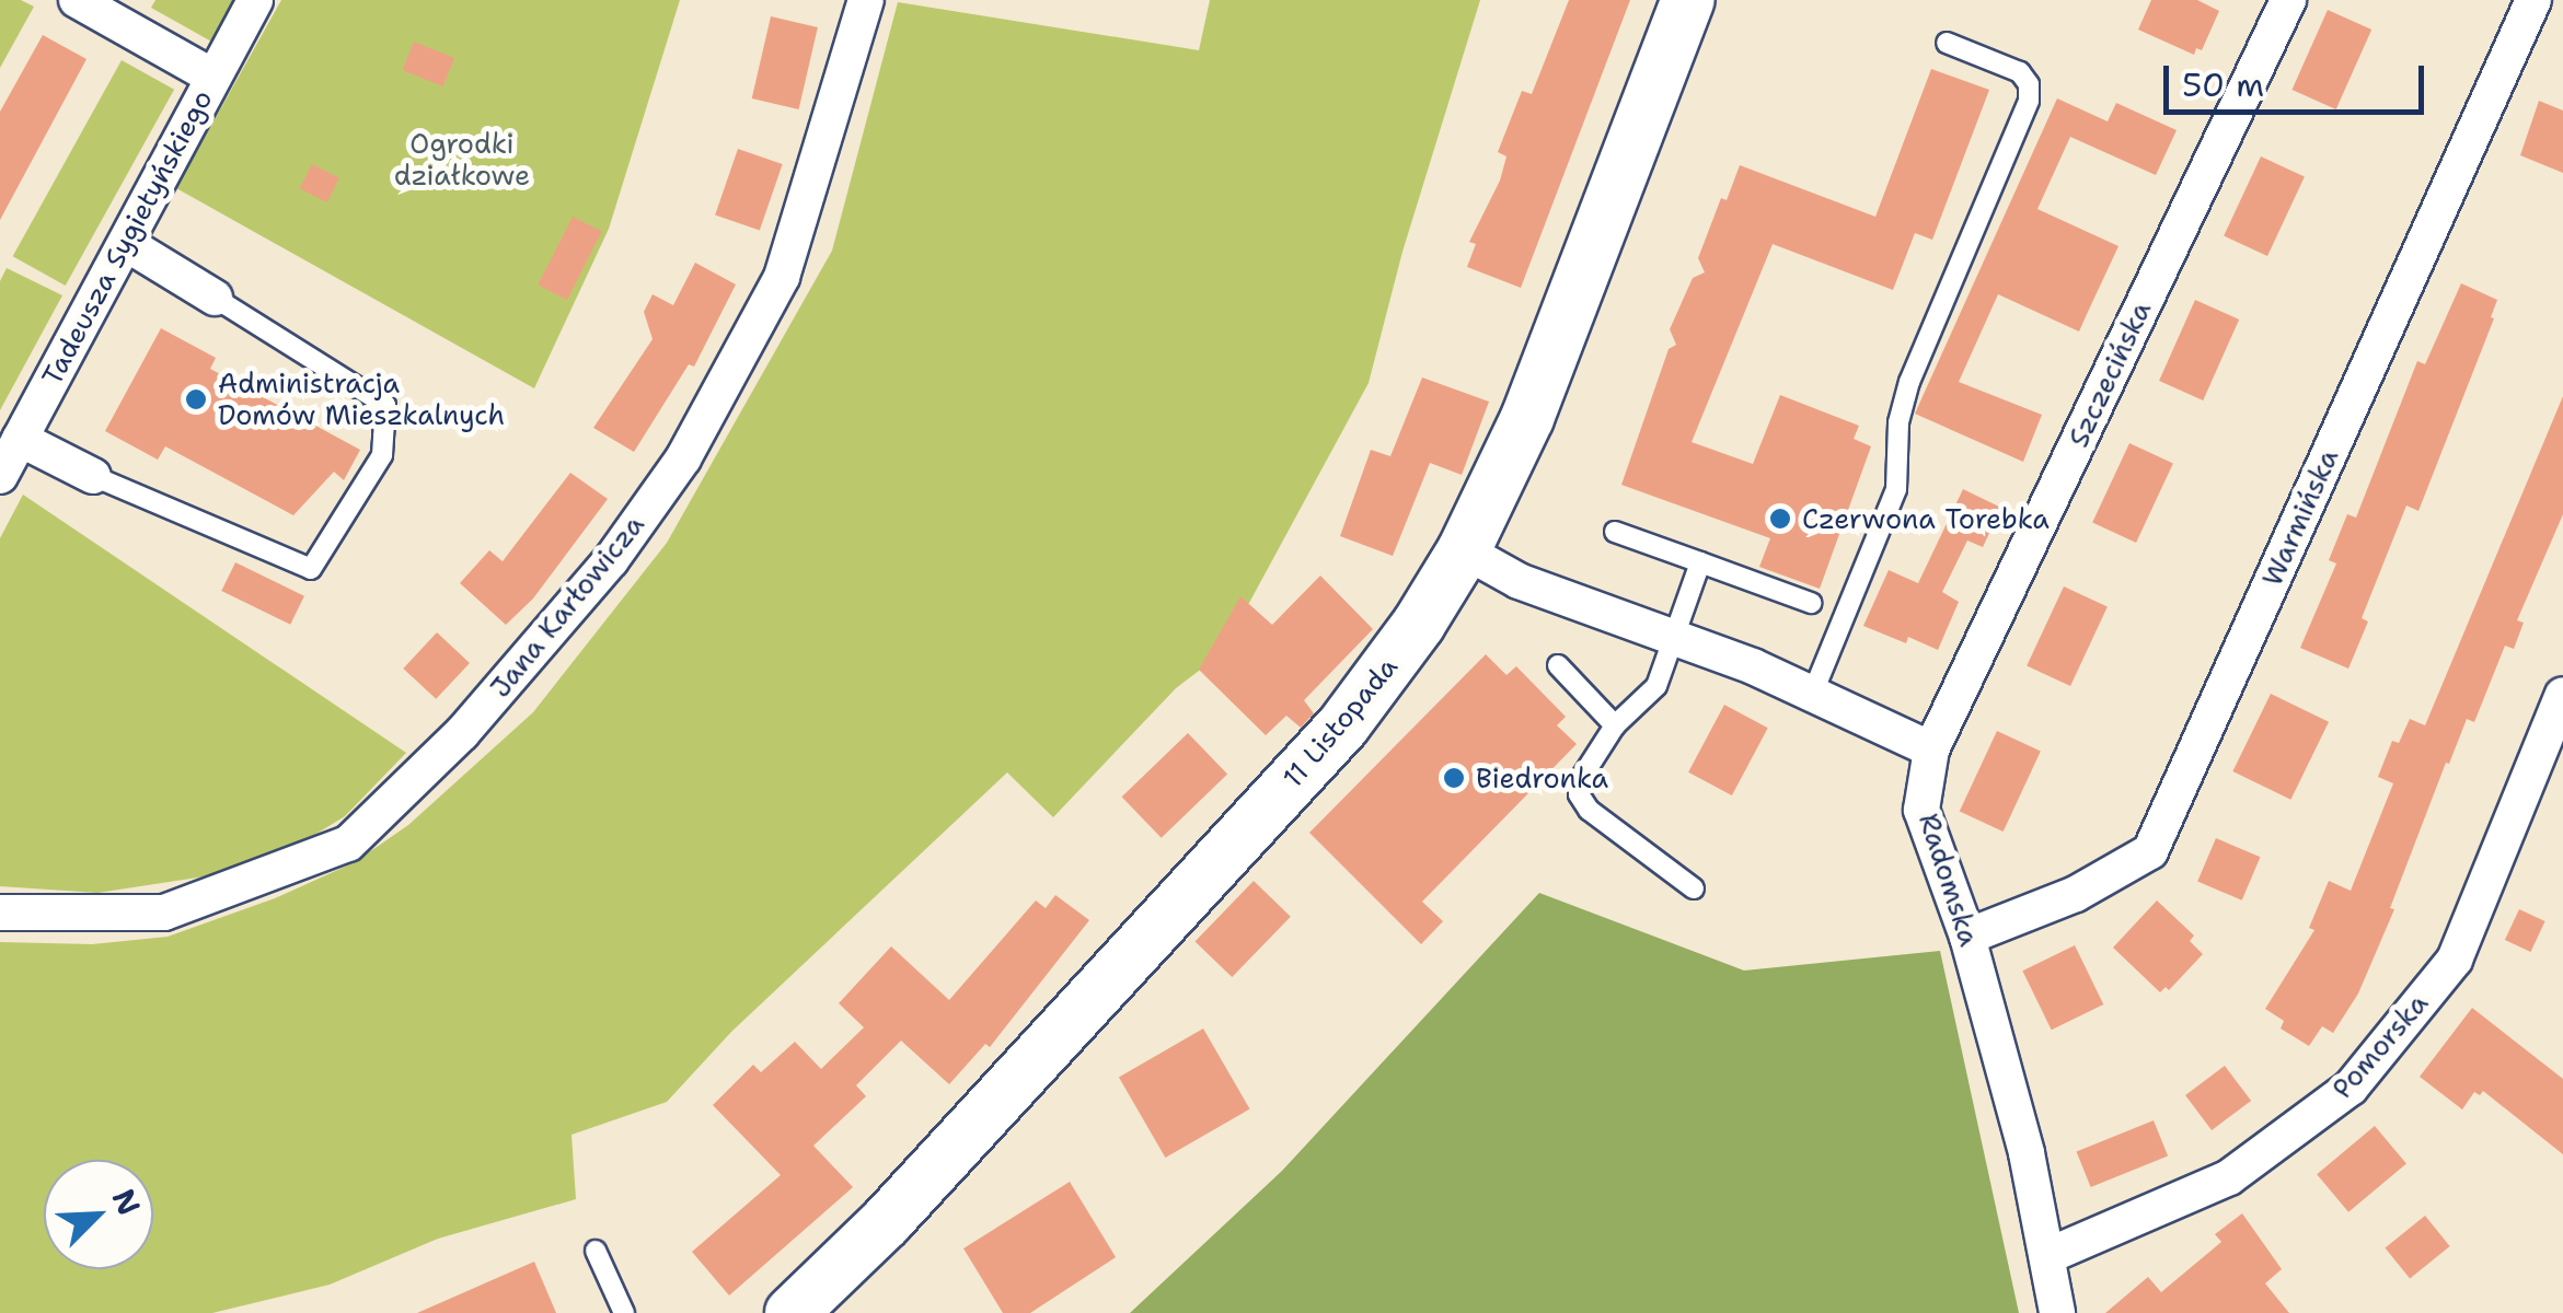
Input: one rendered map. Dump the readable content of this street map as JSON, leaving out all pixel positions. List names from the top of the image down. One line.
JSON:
{"streets":{"main road":["11 Listopada"],"street":["Tadeusza Sygietyńskiego","Szczecińska","Warmińska","Jana Karłowicza","Radomska","Pomorska"]},"crossings":[["Szczecińska","Radomska"],["Warmińska","Radomska"],["Radomska","Pomorska"]],"parks":["Ogrodki działkowe"],"places":["Administracja Domów Mieszkalnych","Czerwona Torebka","Biedronka"],"scale_bar":"50 m","north":"top right"}
